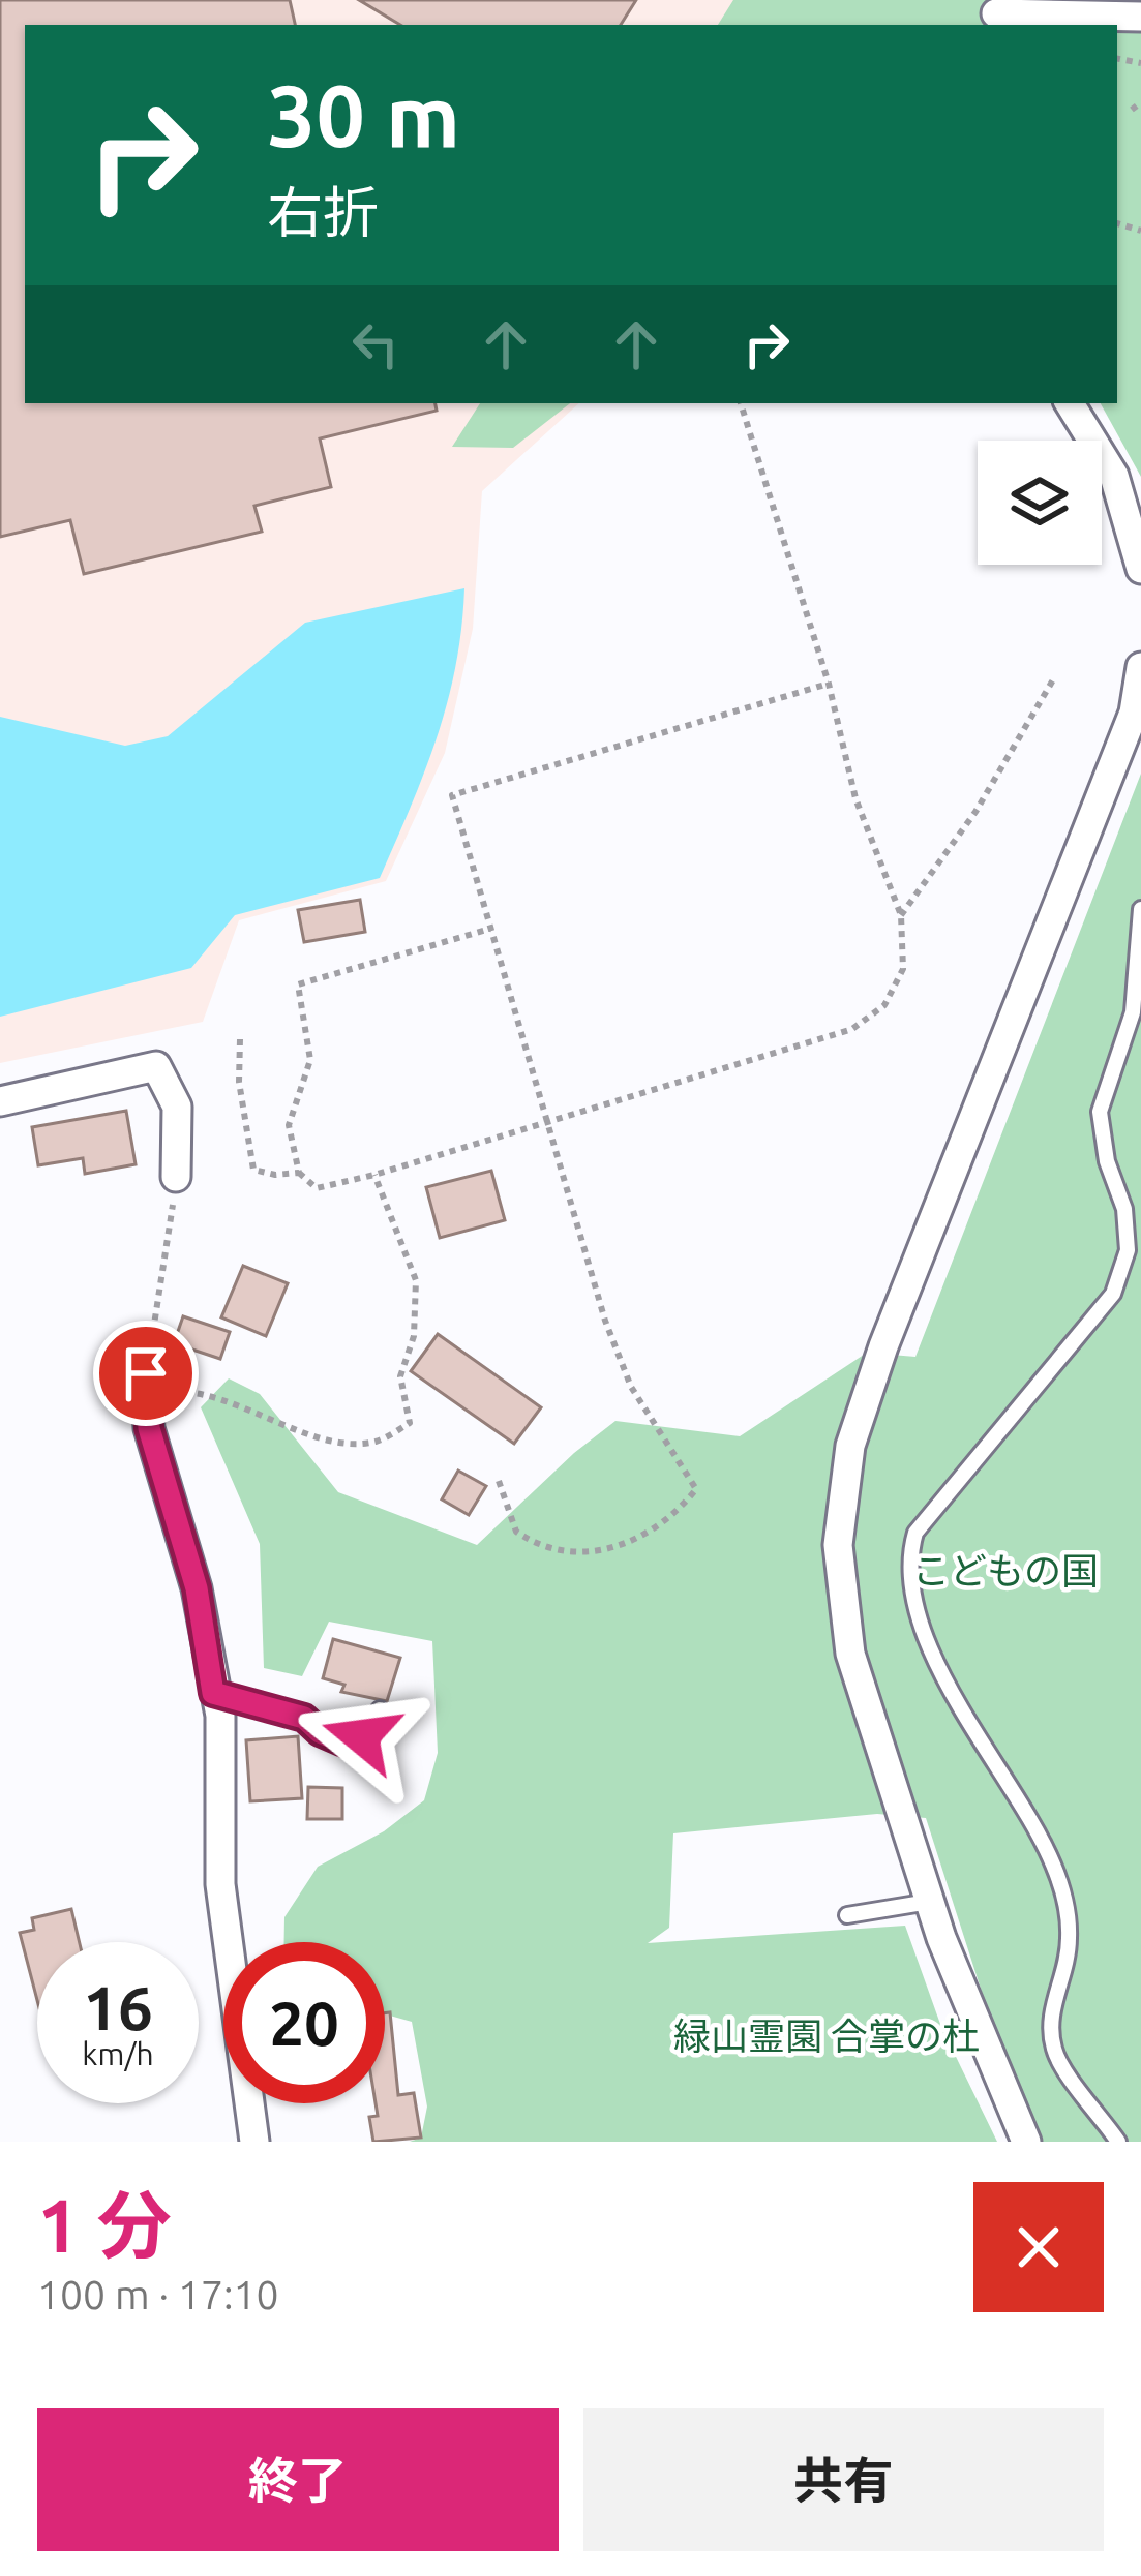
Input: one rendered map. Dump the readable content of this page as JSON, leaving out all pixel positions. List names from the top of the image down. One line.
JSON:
{"parks":["こどもの国","緑山霊園 合掌の杜"],"page":{"turn":["30 m","右折"],"speed":"16 km/h","limit":"20","heading":["1 分","100 m · 17:10"],"buttons":["終了","共有"]}}
